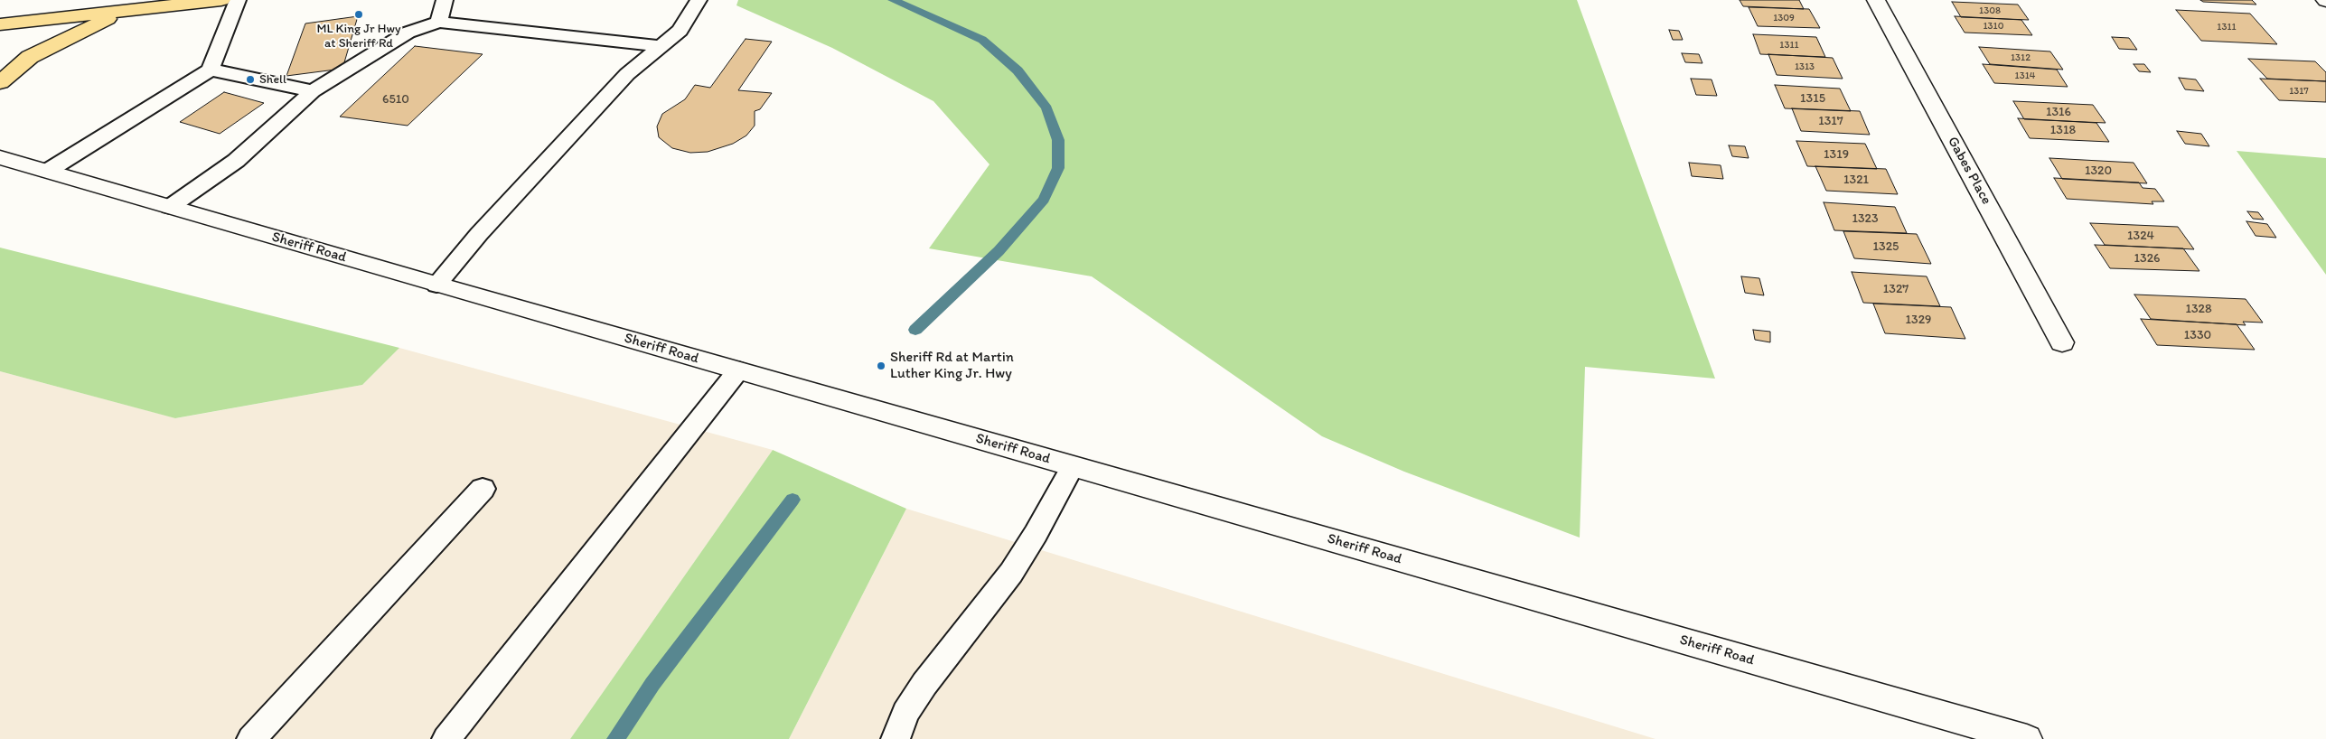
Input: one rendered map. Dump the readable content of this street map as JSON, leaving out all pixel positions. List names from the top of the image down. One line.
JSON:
{"streets":{"main road":["Gabes Place","Sheriff Road"]},"places":["ML King Jr Hwy at Sheriff Rd","Shell","Sheriff Rd at Martin Luther King Jr. Hwy"],"house_numbers":["1308","1309","1310","1311","1311","1312","1313","1314","1317","1315","6510","1316","1317","1318","1319","1320","1321","1323","1324","1325","1326","1327","1328","1329","1330"]}
